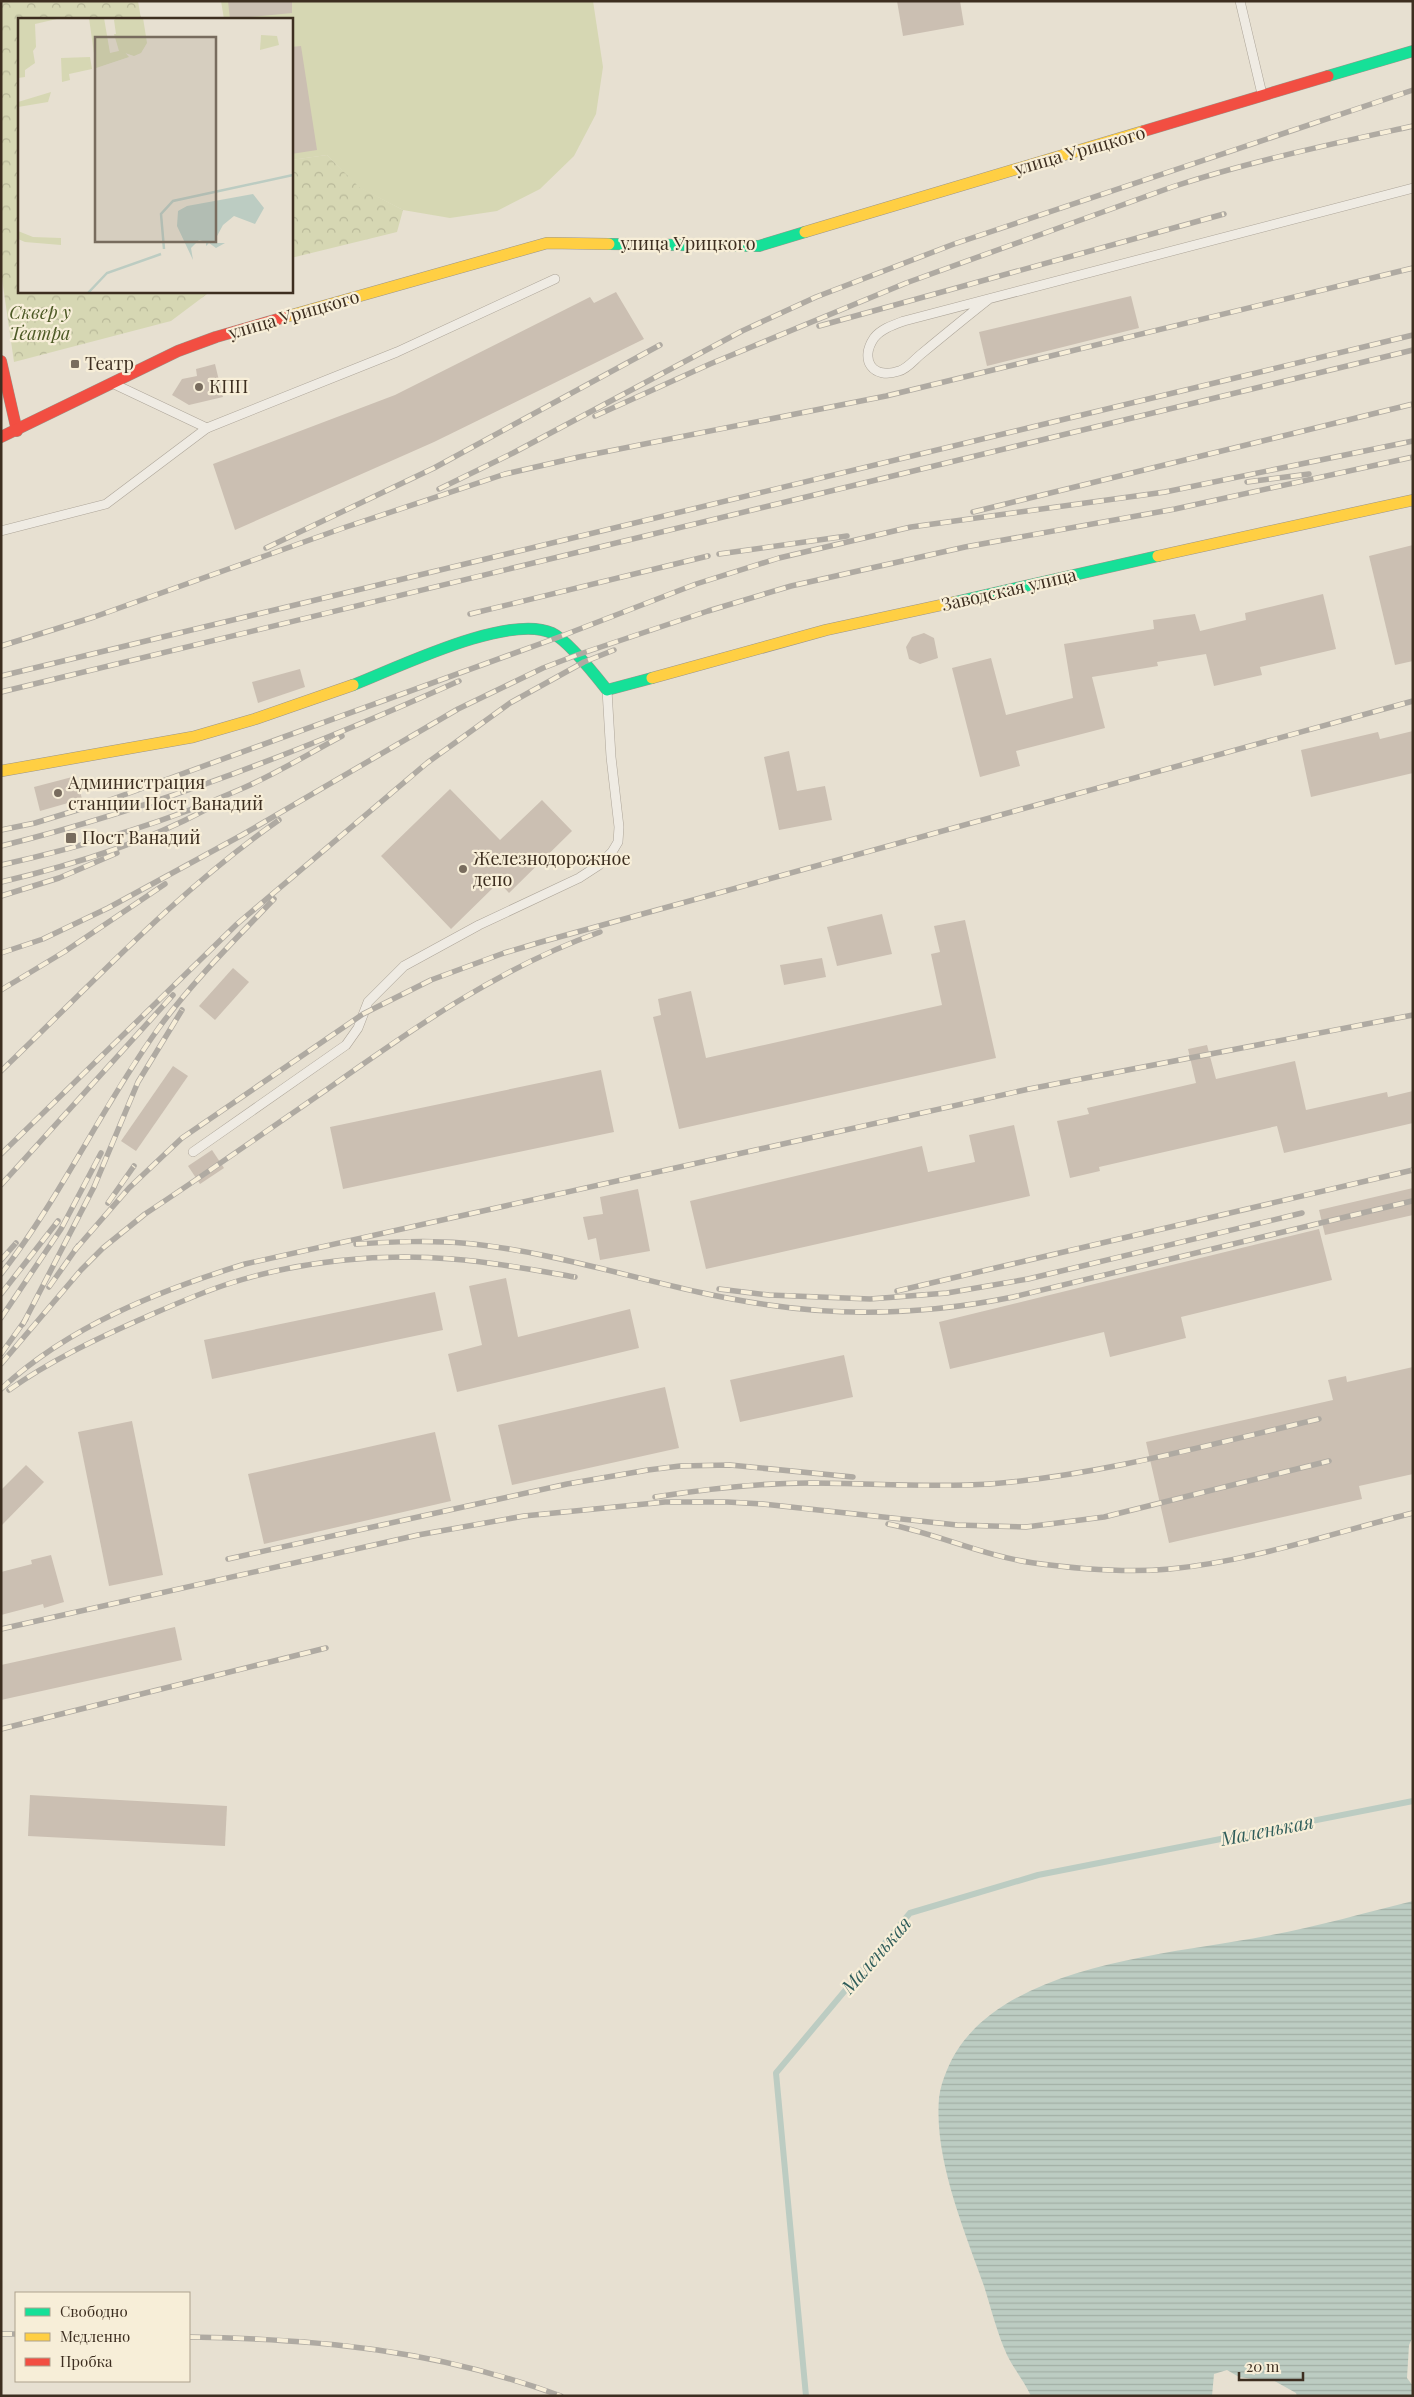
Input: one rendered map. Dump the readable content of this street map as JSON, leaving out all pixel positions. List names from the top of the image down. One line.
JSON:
{"streets":{"street":["улица Урицкого","Заводская улица"]},"water":["Маленькая"],"parks":["Сквер у Театра"],"places":{"transit":["Театр","Пост Ванадий"],"other":["КПП","Администрация станции Пост Ванадий","Железнодорожное депо"]},"legend":["Свободно","Медленно","Пробка"],"scale_bar":"20 m"}
